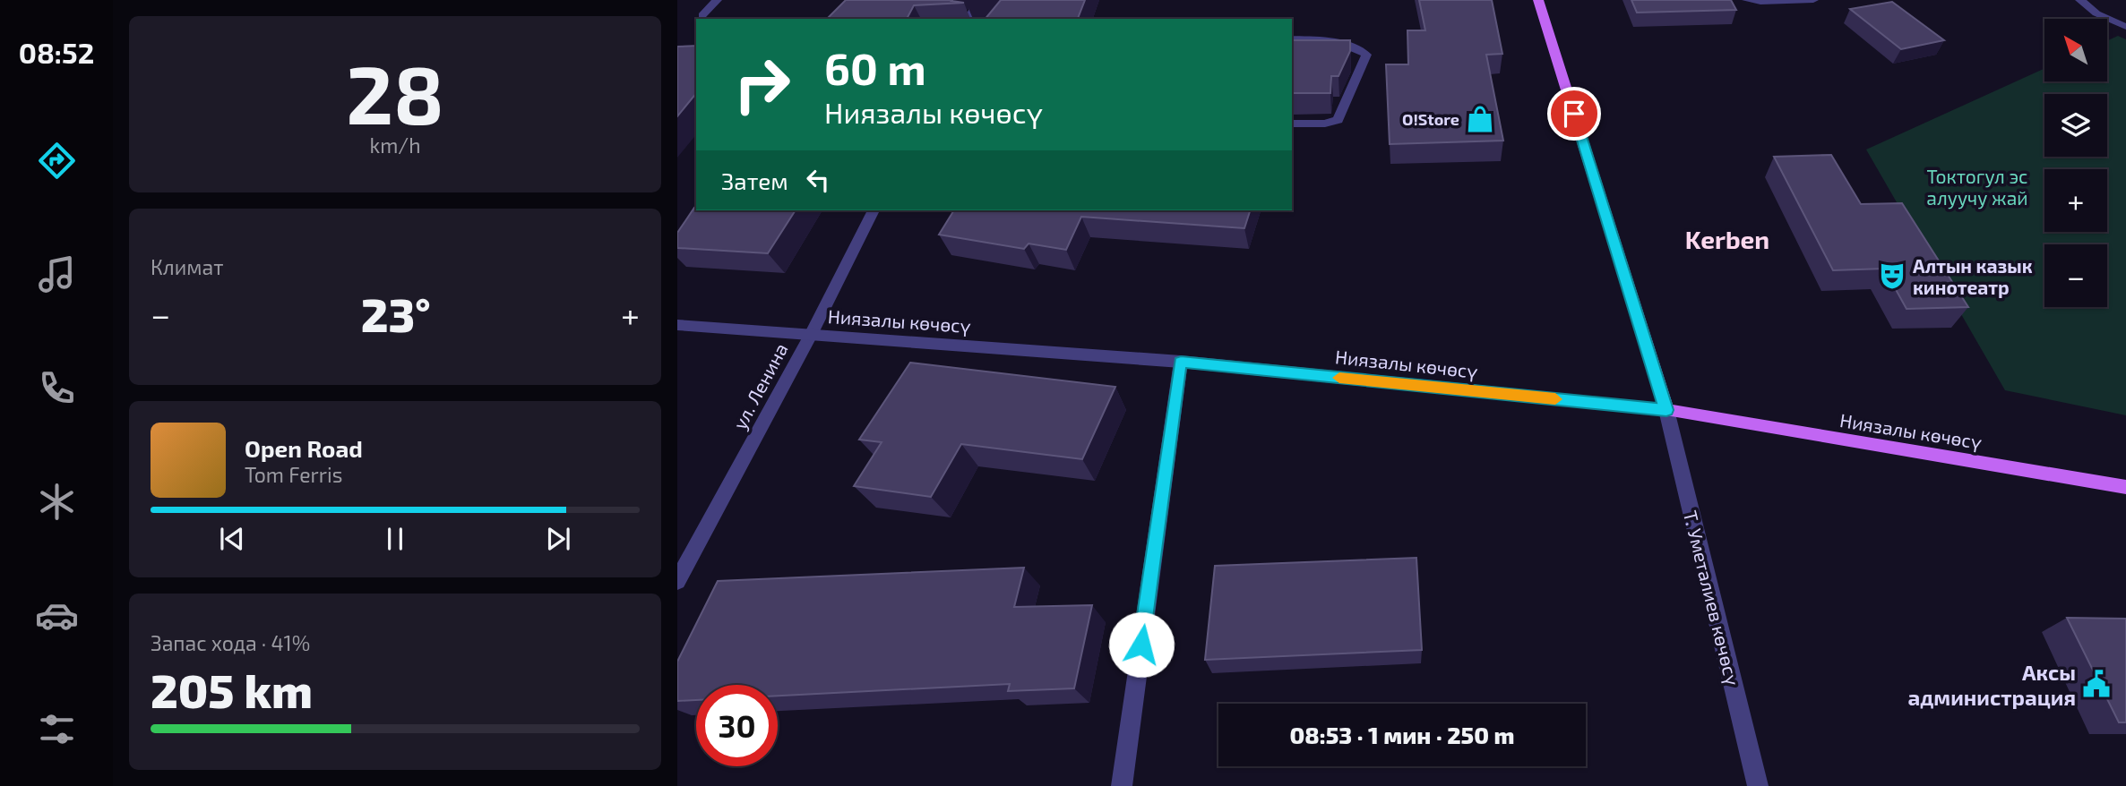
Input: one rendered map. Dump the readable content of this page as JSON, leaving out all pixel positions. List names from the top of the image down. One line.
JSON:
{"streets":{"main road":["Ниязалы көчөсү"],"street":["ул. Ленина","Т. Уметалиев көчөсү"]},"crossings":[["Ниязалы көчөсү","ул. Ленина"],["Ниязалы көчөсү","Т. Уметалиев көчөсү"]],"districts":["Kerben"],"parks":["Токтогул эс алуучу жай"],"places":{"shop":["O!Store"],"theatre":["Алтын казык кинотеатр"],"public building":["Аксы администрация"]},"north":"top left","page":{"tabs":"08:52","tile":[["28","km/h"],"Климат",["Запас хода · 41%","205 km"]],"map_buttons":["+","−"],"turn":["60 m","Ниязалы көчөсү"],"then":"Затем","heat":["−","23°","+"],"song":["Open Road","Tom Ferris"],"limit":"30","trip":"08:53 · 1 мин · 250 m"}}
